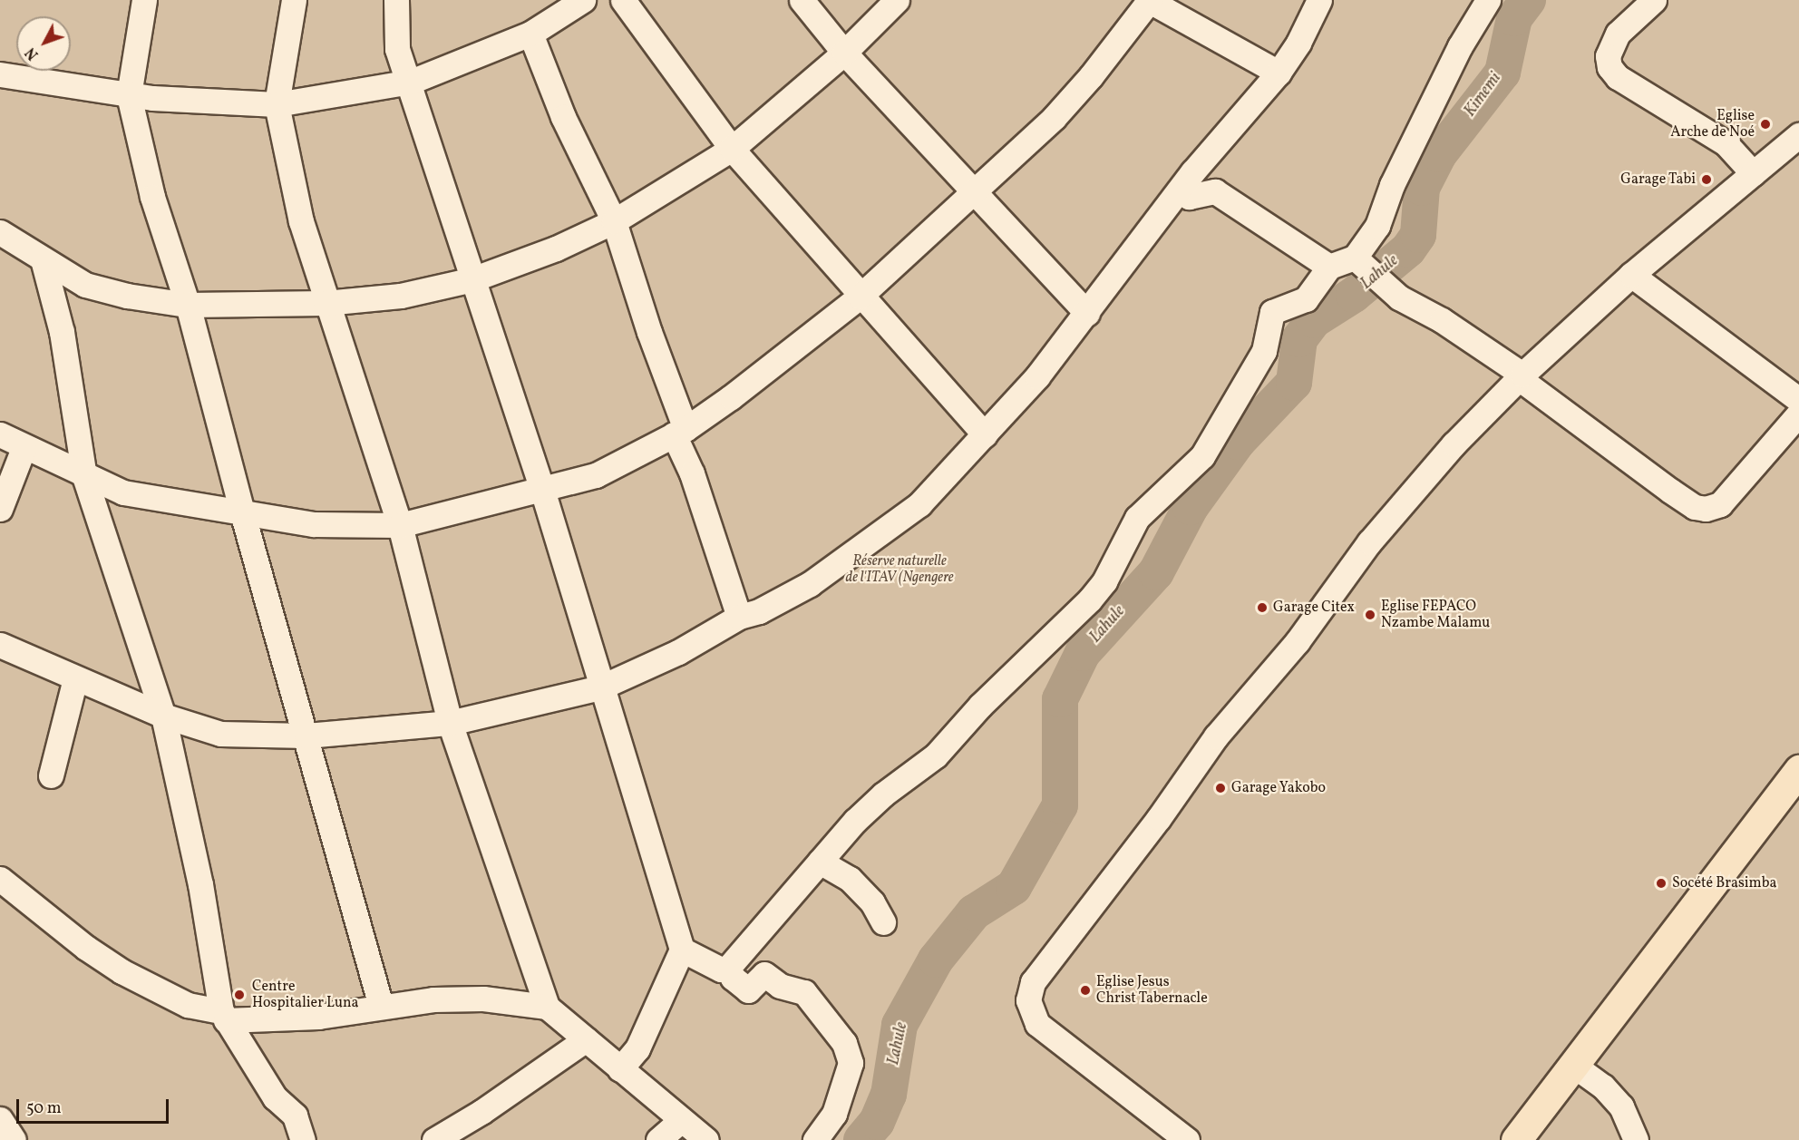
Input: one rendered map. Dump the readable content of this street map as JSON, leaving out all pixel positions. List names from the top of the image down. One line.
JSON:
{"water":["Kimemi","Lahule"],"parks":["Réserve naturelle de l'ITAV (Ngengere"],"places":["Eglise Arche de Noé","Garage Tabi","Garage Citex","Eglise FEPACO Nzambe Malamu","Garage Yakobo","Socété Brasimba","Eglise Jesus Christ Tabernacle","Centre Hospitalier Luna"],"scale_bar":"50 m","north":"bottom left"}
